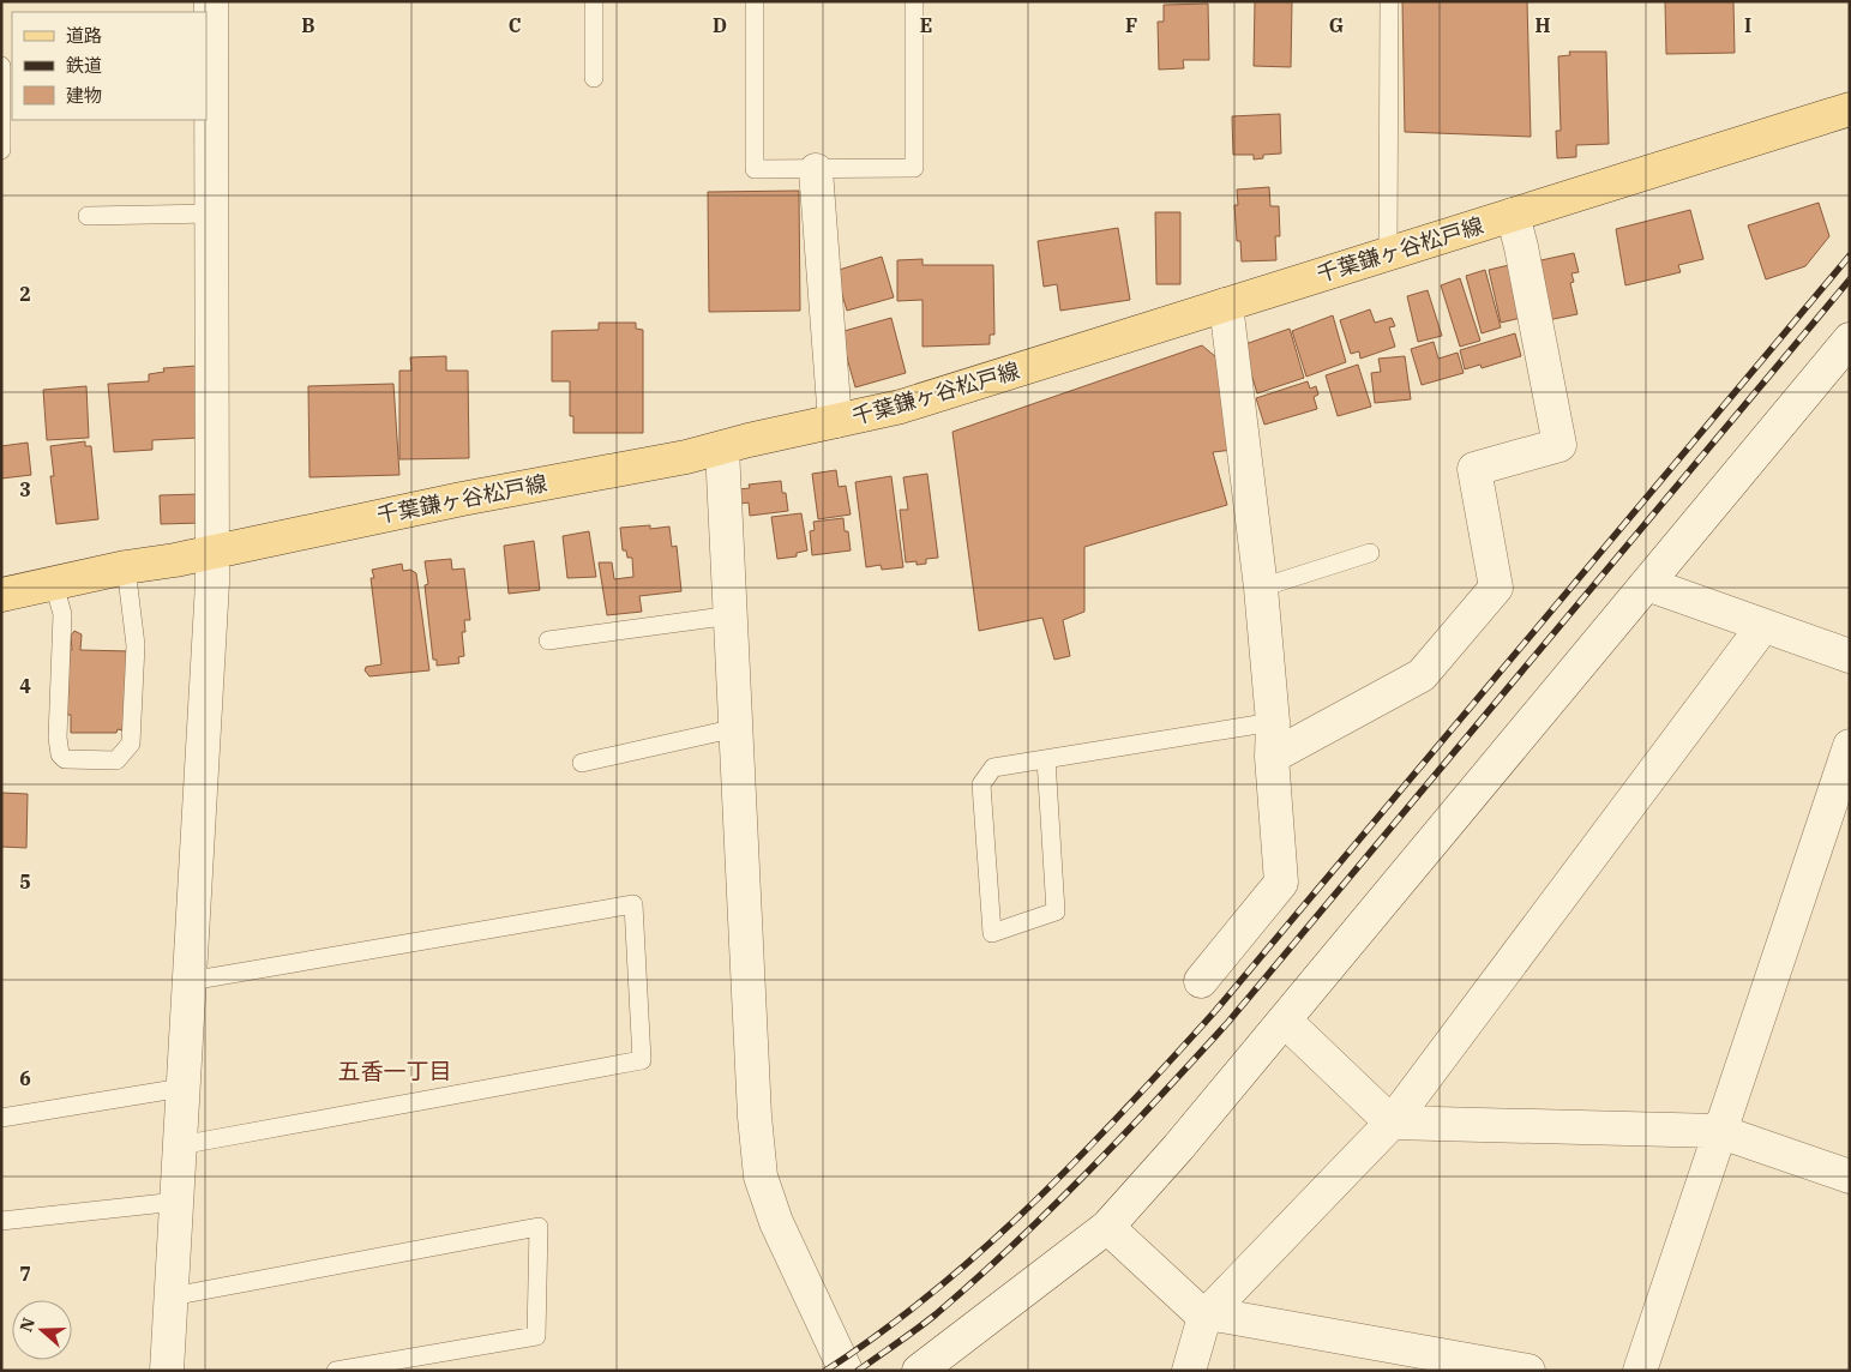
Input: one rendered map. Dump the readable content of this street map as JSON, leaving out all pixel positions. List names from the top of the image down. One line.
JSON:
{"streets":{"main road":["千葉鎌ヶ谷松戸線"]},"districts":["五香一丁目"],"legend":["道路","鉄道","建物"],"north":"left","grid":{"columns":["B","C","D","E","F","G","H","I"],"rows":["2","3","4","5","6","7"]}}
